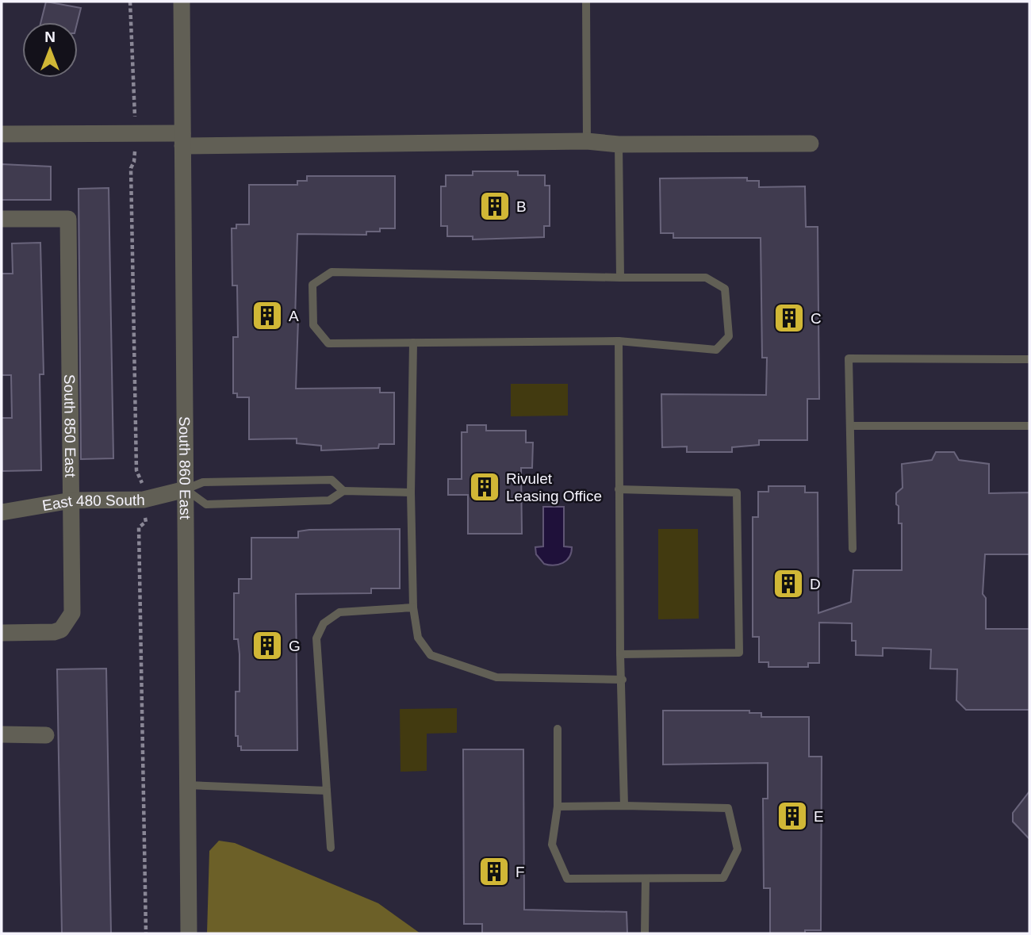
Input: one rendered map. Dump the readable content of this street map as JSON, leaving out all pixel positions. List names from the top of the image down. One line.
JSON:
{"streets":{"street":["South 850 East","South 860 East","East 480 South"]},"crossings":[["South 850 East","East 480 South"],["South 860 East","East 480 South"]],"places":{"building":["B","A","C","Rivulet Leasing Office","D","G","E","F"]},"north":"top"}
